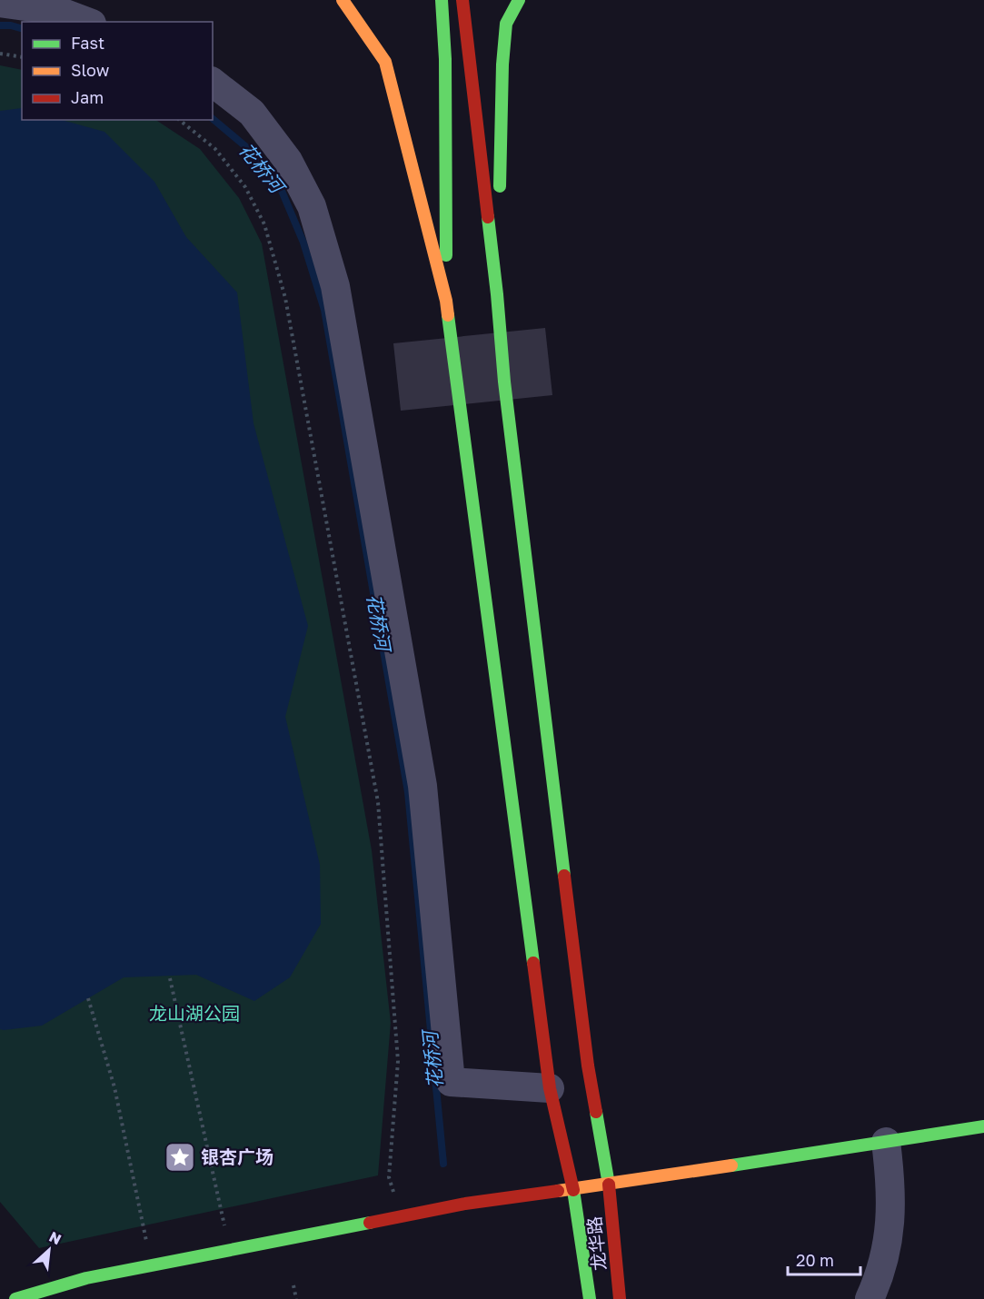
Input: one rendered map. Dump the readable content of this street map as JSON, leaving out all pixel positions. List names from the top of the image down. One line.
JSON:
{"streets":{"main road":["龙华路"]},"water":["花桥河"],"parks":["龙山湖公园"],"places":{"place":["银杏广场"]},"legend":["Fast","Slow","Jam"],"scale_bar":"20 m","north":"top right"}
